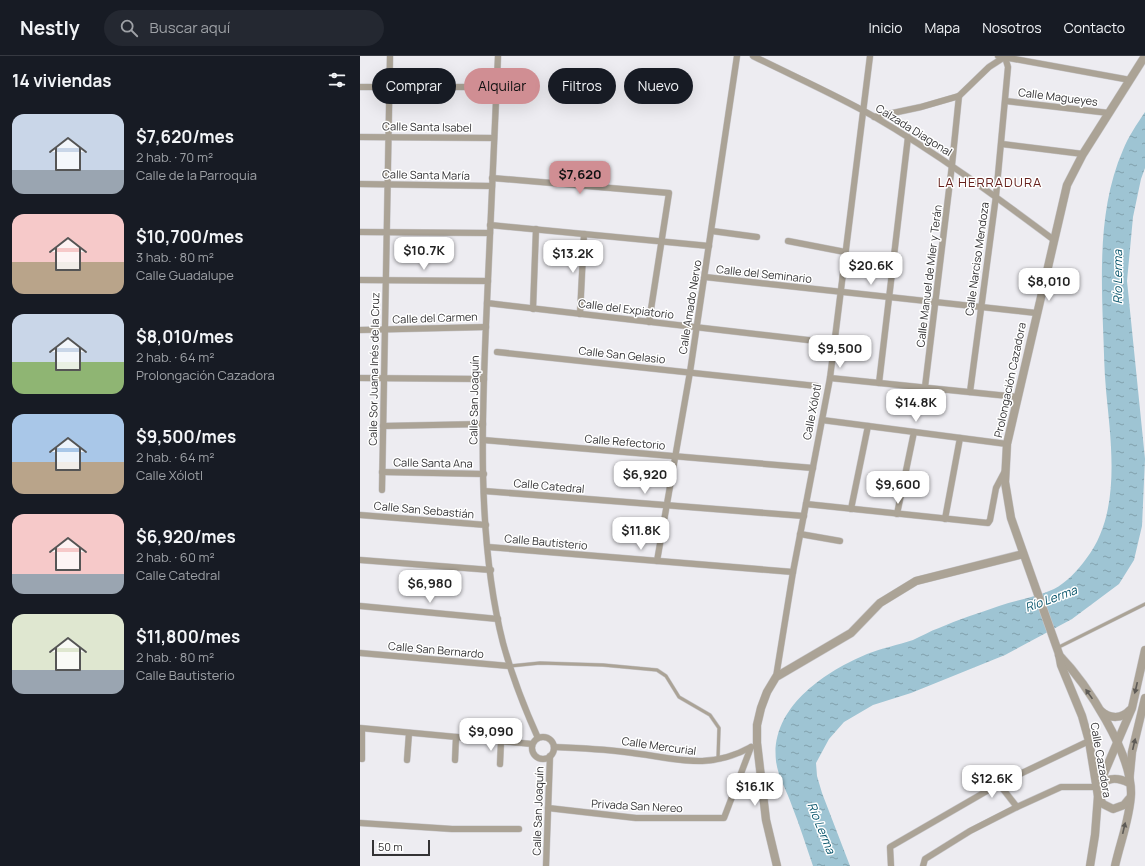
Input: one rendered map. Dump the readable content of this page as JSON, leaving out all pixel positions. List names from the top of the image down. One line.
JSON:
{"streets":{"street":["Calle Magueyes","Calle Santa Isabel","Calzada Diagonal","Calle Santa María","Calle Narciso Mendoza","Calle del Seminario","Calle Manuel de Mier y Terán","Calle Amado Nervo","Calle del Expiatorio","Calle del Carmen","Calle San Gelasio","Calle Sor Juana Inés de la Cruz","Prolongación Cazadora","Calle San Joaquín","Calle Xólotl","Calle Refectorio","Calle Santa Ana","Calle Catedral","Calle San Sebastián","Calle Bautisterio","Calle San Bernardo","Calle Mercurial","Calle Cazadora","Privada San Nereo"]},"crossings":[["Calle Magueyes","Calle Narciso Mendoza"],["Calle Magueyes","Prolongación Cazadora"],["Calle Santa Isabel","Calle Sor Juana Inés de la Cruz"],["Calle Santa Isabel","Calle San Joaquín"],["Calzada Diagonal","Calle Narciso Mendoza"],["Calzada Diagonal","Calle Manuel de Mier y Terán"],["Calzada Diagonal","Prolongación Cazadora"],["Calzada Diagonal","Calle Xólotl"],["Calle Santa María","Calle Sor Juana Inés de la Cruz"],["Calle Santa María","Calle San Joaquín"],["Calle Narciso Mendoza","Calle del Seminario"],["Calle del Seminario","Calle Manuel de Mier y Terán"],["Calle del Seminario","Calle Amado Nervo"],["Calle del Seminario","Prolongación Cazadora"],["Calle del Seminario","Calle Xólotl"],["Calle Amado Nervo","Calle del Expiatorio"],["Calle Amado Nervo","Calle San Gelasio"],["Calle Amado Nervo","Calle Refectorio"],["Calle Amado Nervo","Calle Catedral"],["Calle Amado Nervo","Calle Bautisterio"],["Calle del Expiatorio","Calle San Joaquín"],["Calle del Expiatorio","Calle Xólotl"],["Calle del Carmen","Calle Sor Juana Inés de la Cruz"],["Calle del Carmen","Calle San Joaquín"],["Calle Sor Juana Inés de la Cruz","Calle Santa Ana"],["Prolongación Cazadora","Calle Cazadora"],["Calle San Joaquín","Calle Refectorio"],["Calle San Joaquín","Calle Santa Ana"],["Calle San Joaquín","Calle Catedral"],["Calle San Joaquín","Calle San Sebastián"],["Calle San Joaquín","Calle Bautisterio"],["Calle San Joaquín","Calle San Bernardo"],["Calle San Joaquín","Calle Mercurial"],["Calle San Joaquín","Privada San Nereo"],["Calle Xólotl","Calle Refectorio"],["Calle Xólotl","Calle Catedral"],["Calle Xólotl","Calle Bautisterio"],["Calle Xólotl","Calle Mercurial"],["Calle Xólotl","Privada San Nereo"],["Calle Mercurial","Privada San Nereo"]],"districts":["LA HERRADURA"],"water":["Río Lerma"],"scale_bar":"50 m","page":{"header":"Nestly","search":"Buscar aquí","nav":["Inicio","Mapa","Nosotros","Contacto"],"heading":"14 viviendas","chip":["Comprar","Alquilar","Filtros","Nuevo"],"list":[{"name":"$7,620/mes","note":"2 hab. · 70 m² · Calle de la Parroquia"},{"name":"$10,700/mes","note":"3 hab. · 80 m² · Calle Guadalupe"},{"name":"$8,010/mes","note":"2 hab. · 64 m² · Prolongación Cazadora"},{"name":"$9,500/mes","note":"2 hab. · 64 m² · Calle Xólotl"},{"name":"$6,920/mes","note":"2 hab. · 60 m² · Calle Catedral"},{"name":"$11,800/mes","note":"2 hab. · 80 m² · Calle Bautisterio"}],"price":["$7,620","$10.7K","$13.2K","$20.6K","$8,010","$9,500","$14.8K","$6,920","$9,600","$11.8K","$6,980","$9,090","$12.6K","$16.1K"],"scale":"50 m"}}
